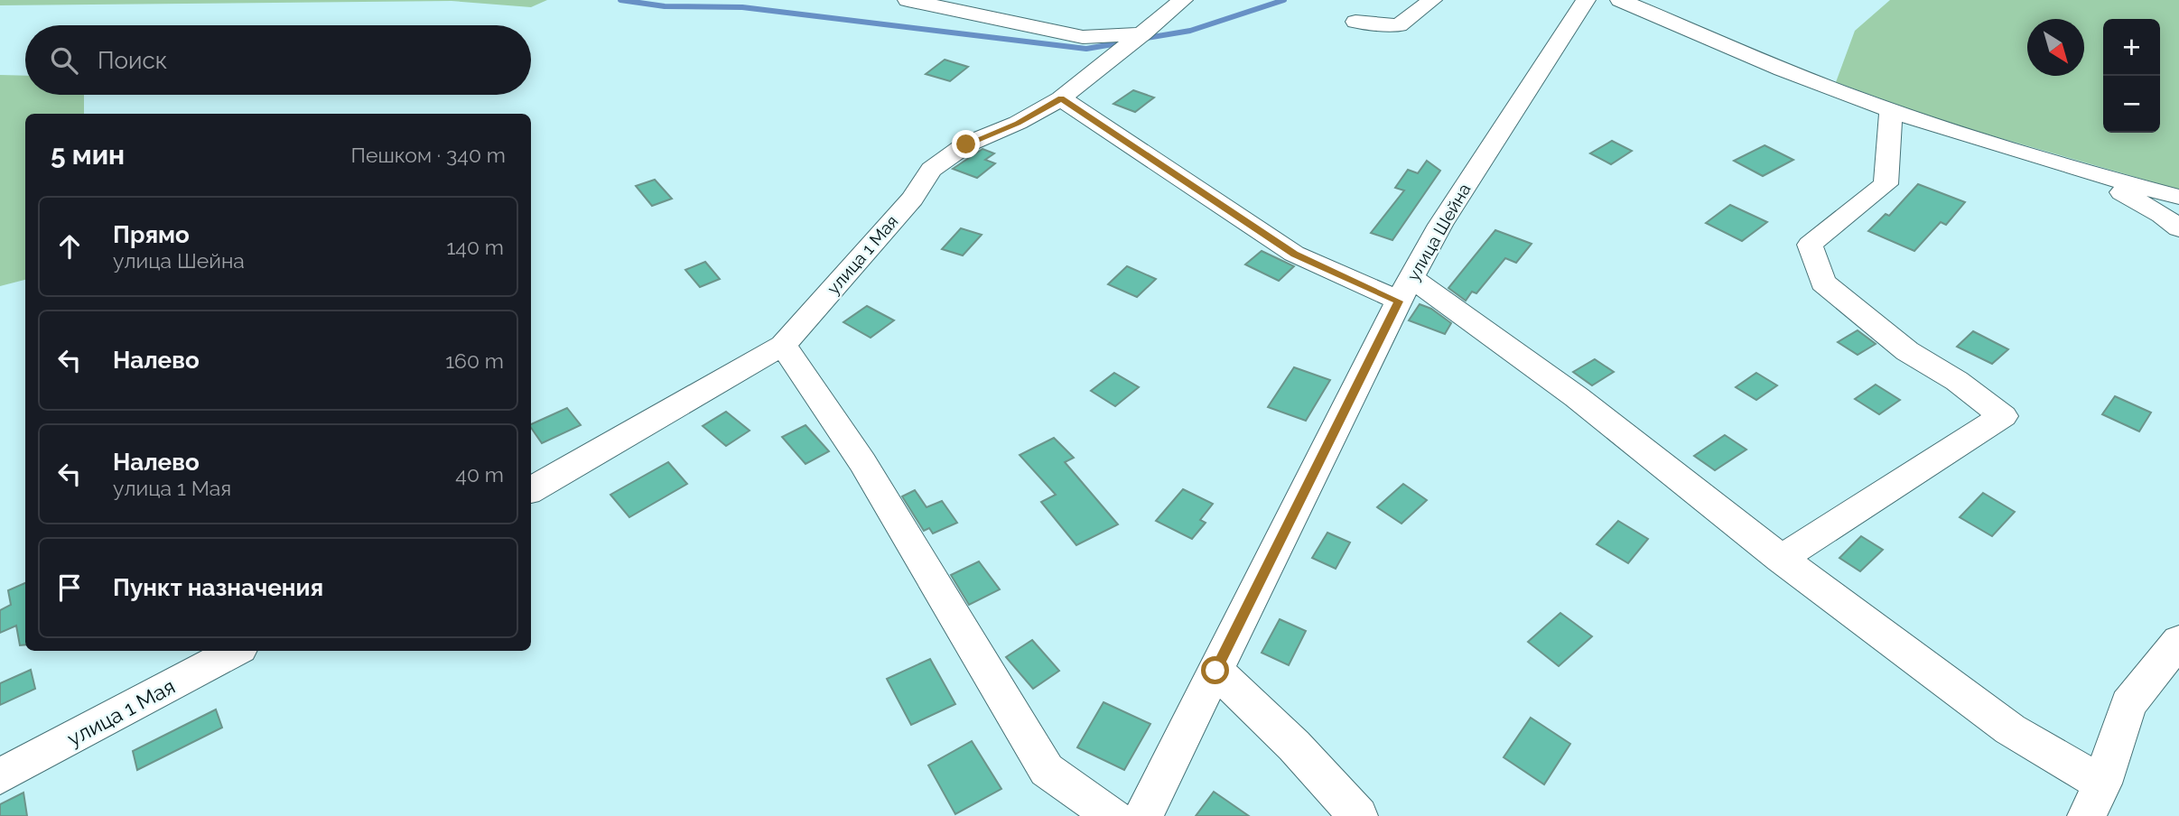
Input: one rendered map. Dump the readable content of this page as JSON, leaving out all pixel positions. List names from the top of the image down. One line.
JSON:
{"streets":{"street":["улица Шейна","улица 1 Мая"]},"north":"bottom right","page":{"map_buttons":["+","−"],"search":"Поиск","heading":["5 мин","Пешком · 340 m"],"list":[["Прямо","улица Шейна","140 m"],["Налево","160 m"],["Налево","улица 1 Мая","40 m"],"Пункт назначения"]}}
